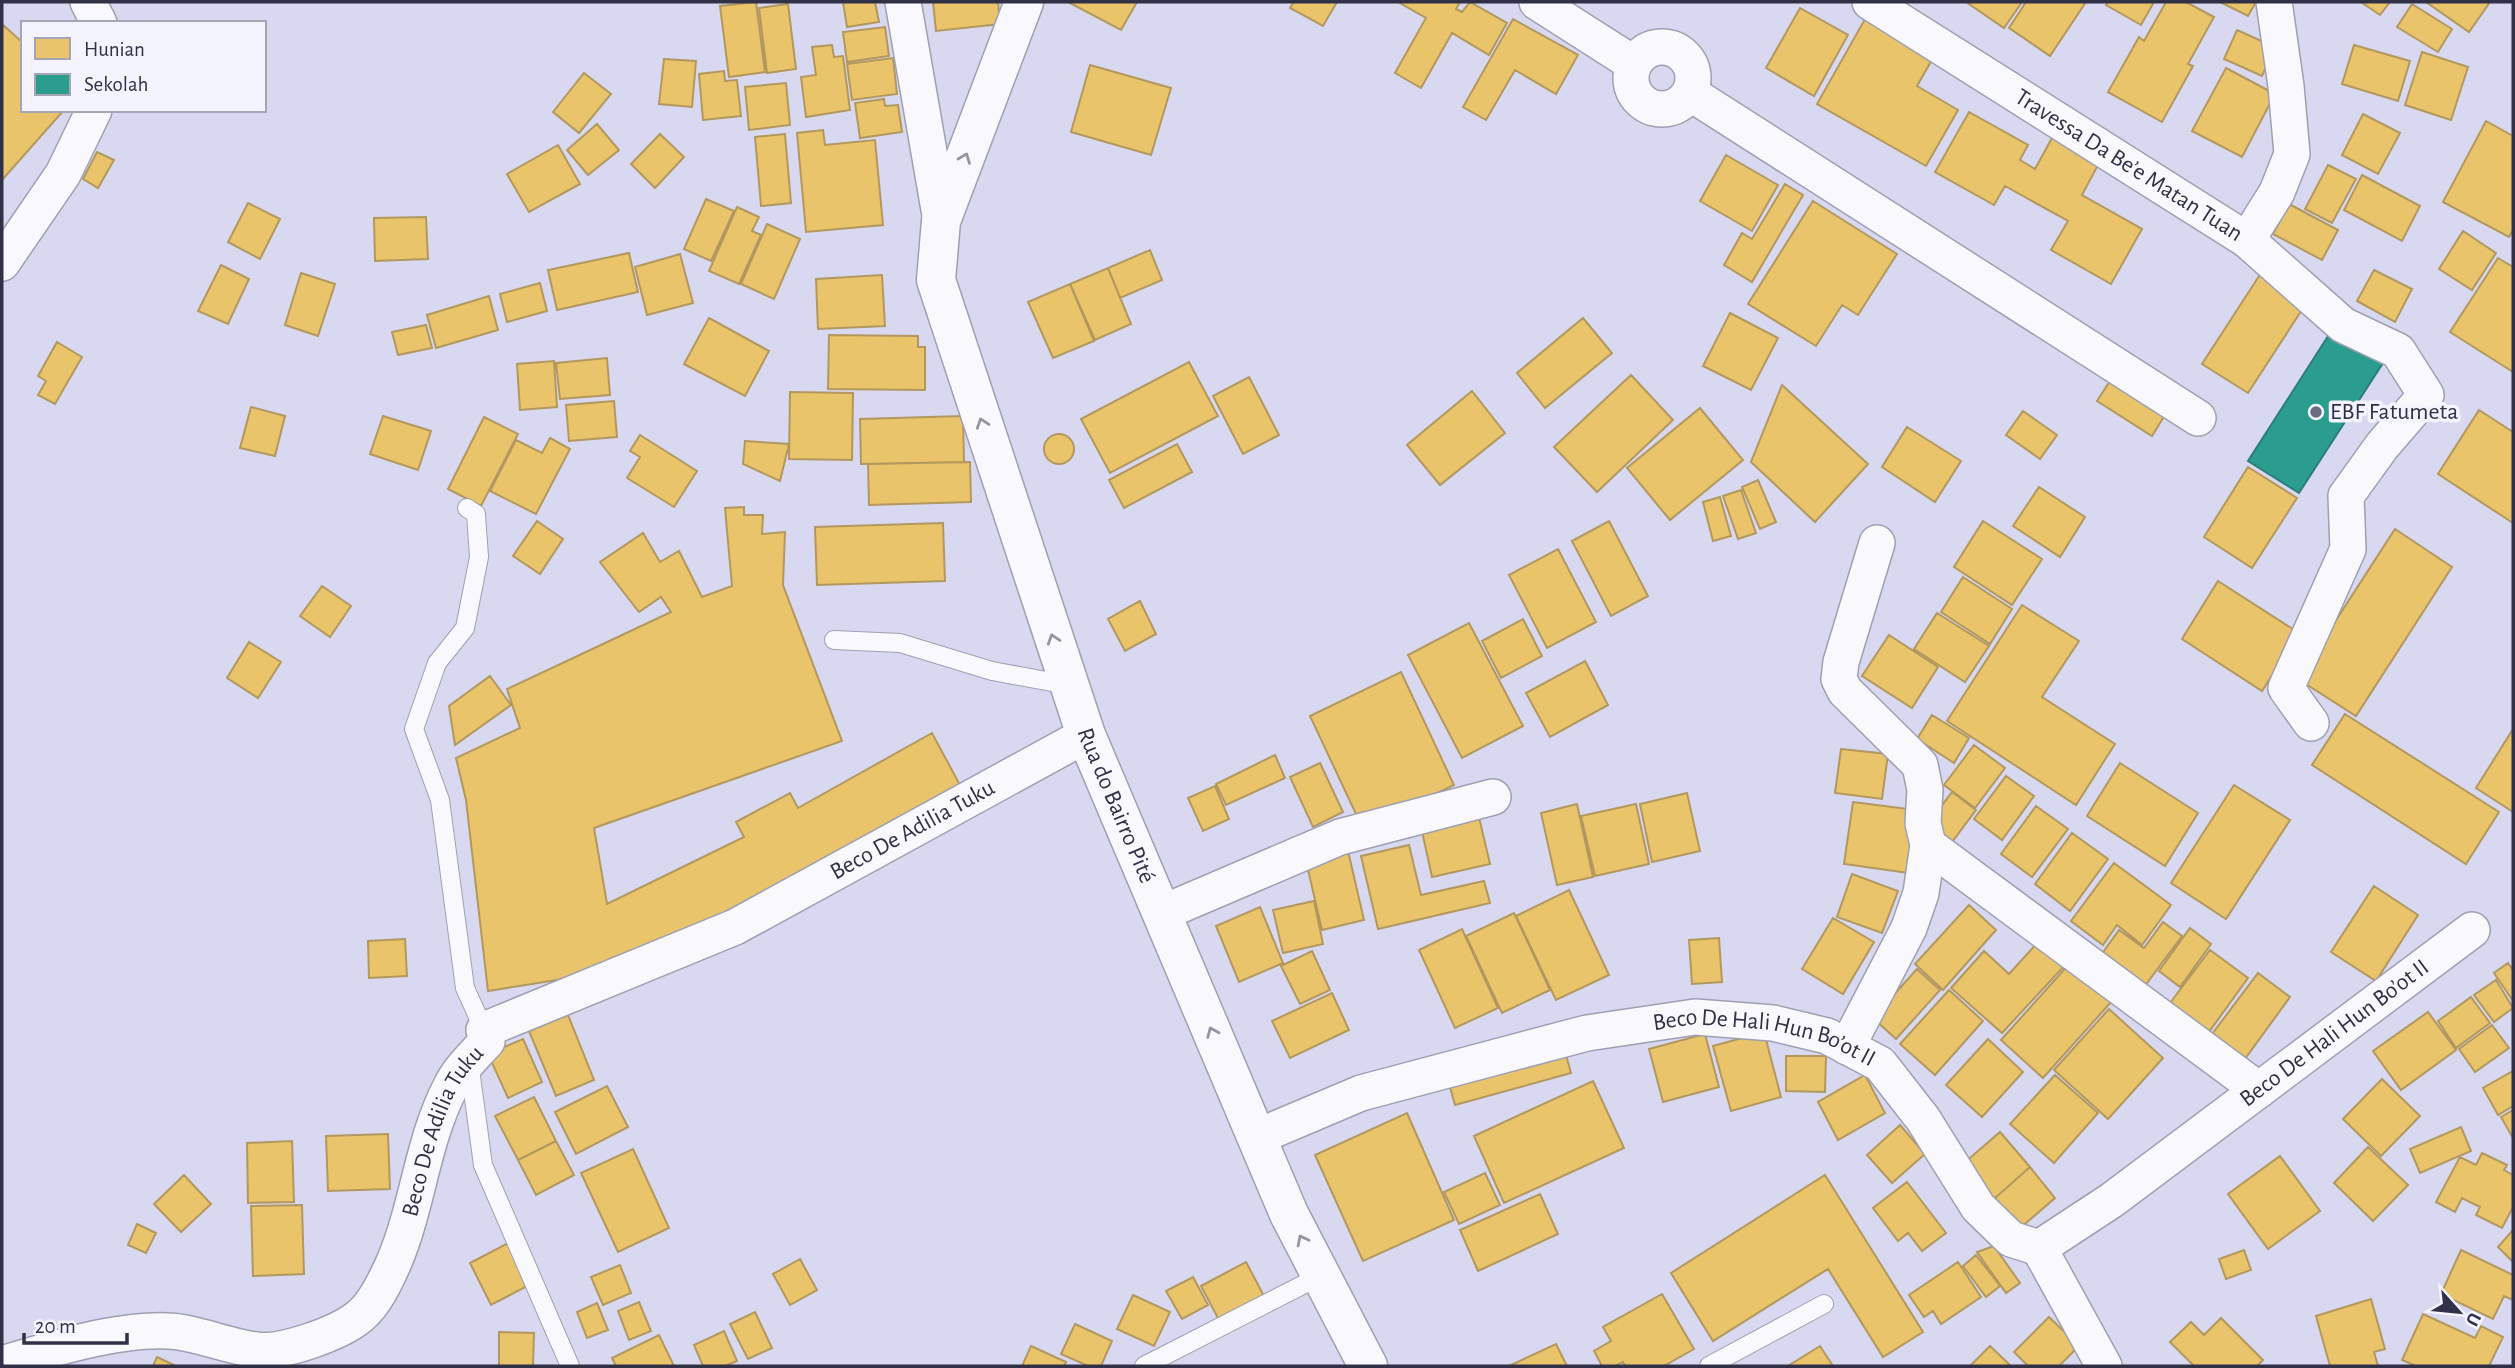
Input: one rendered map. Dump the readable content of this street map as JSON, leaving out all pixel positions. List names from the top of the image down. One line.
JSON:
{"streets":{"main road":["Rua do Bairro Pité"],"street":["Travessa Da Be’e Matan Tuan","Beco De Adilia Tuku","Beco De Hali Hun Bo’ot II"]},"crossings":[["Rua do Bairro Pité","Beco De Adilia Tuku"],["Rua do Bairro Pité","Beco De Hali Hun Bo’ot II"]],"one_way":["Rua do Bairro Pité"],"places":["EBF Fatumeta"],"legend":["Hunian","Sekolah"],"scale_bar":"20 m","north":"bottom right"}
